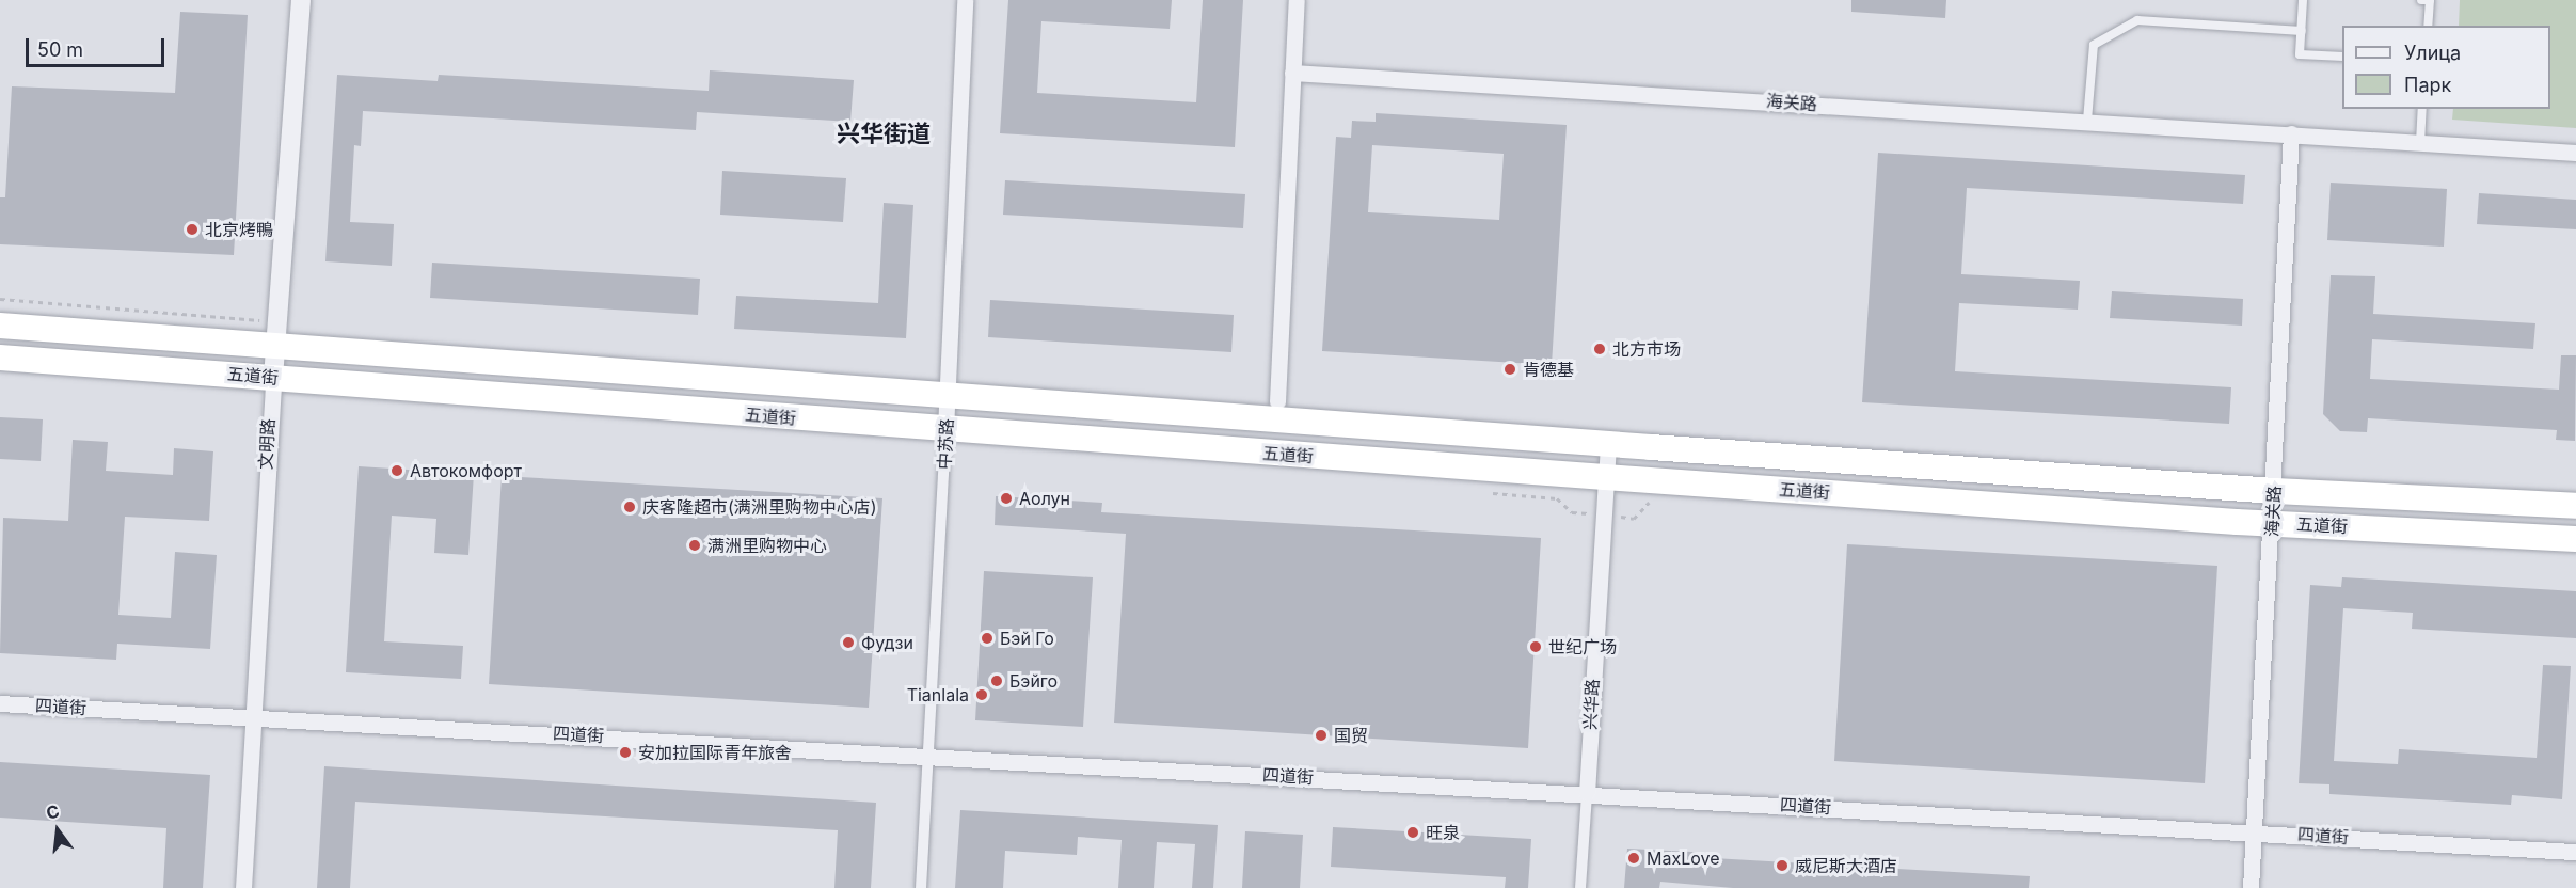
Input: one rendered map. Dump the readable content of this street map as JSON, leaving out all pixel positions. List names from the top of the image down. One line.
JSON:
{"streets":{"highway":["五道街"],"street":["海关路","文明路","中苏路","兴华路","四道街"]},"crossings":[["海关路","五道街"],["海关路","四道街"],["五道街","文明路"],["五道街","中苏路"],["五道街","兴华路"],["文明路","四道街"],["中苏路","四道街"],["兴华路","四道街"]],"districts":["兴华街道"],"places":["北京烤鴨","北方市场","肯德基","Автокомфорт","Аолун","庆客隆超市(满洲里购物中心店)","满洲里购物中心","Бэй Го","Фудзи","世纪广场","Бэйго","Tianlala","国贸","安加拉国际青年旅舍","旺泉","MaxLove","威尼斯大酒店"],"legend":["Улица","Парк"],"scale_bar":"50 m","north":"top"}
